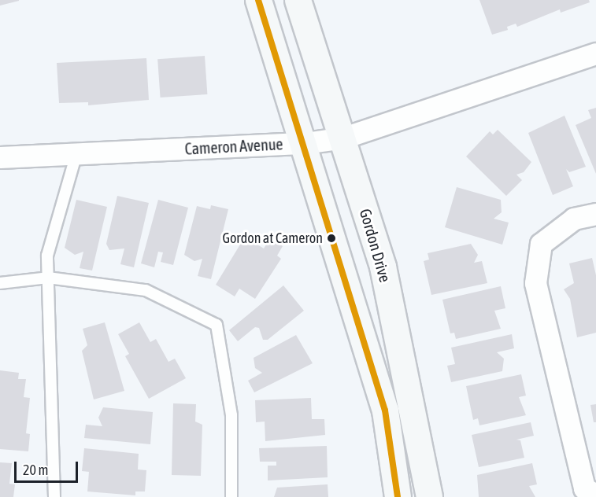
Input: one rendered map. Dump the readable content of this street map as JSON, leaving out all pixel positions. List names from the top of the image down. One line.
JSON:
{"streets":{"main road":["Gordon Drive"],"street":["Cameron Avenue"]},"crossings":[["Cameron Avenue","Gordon Drive"]],"places":["Gordon at Cameron"],"scale_bar":"20 m"}
